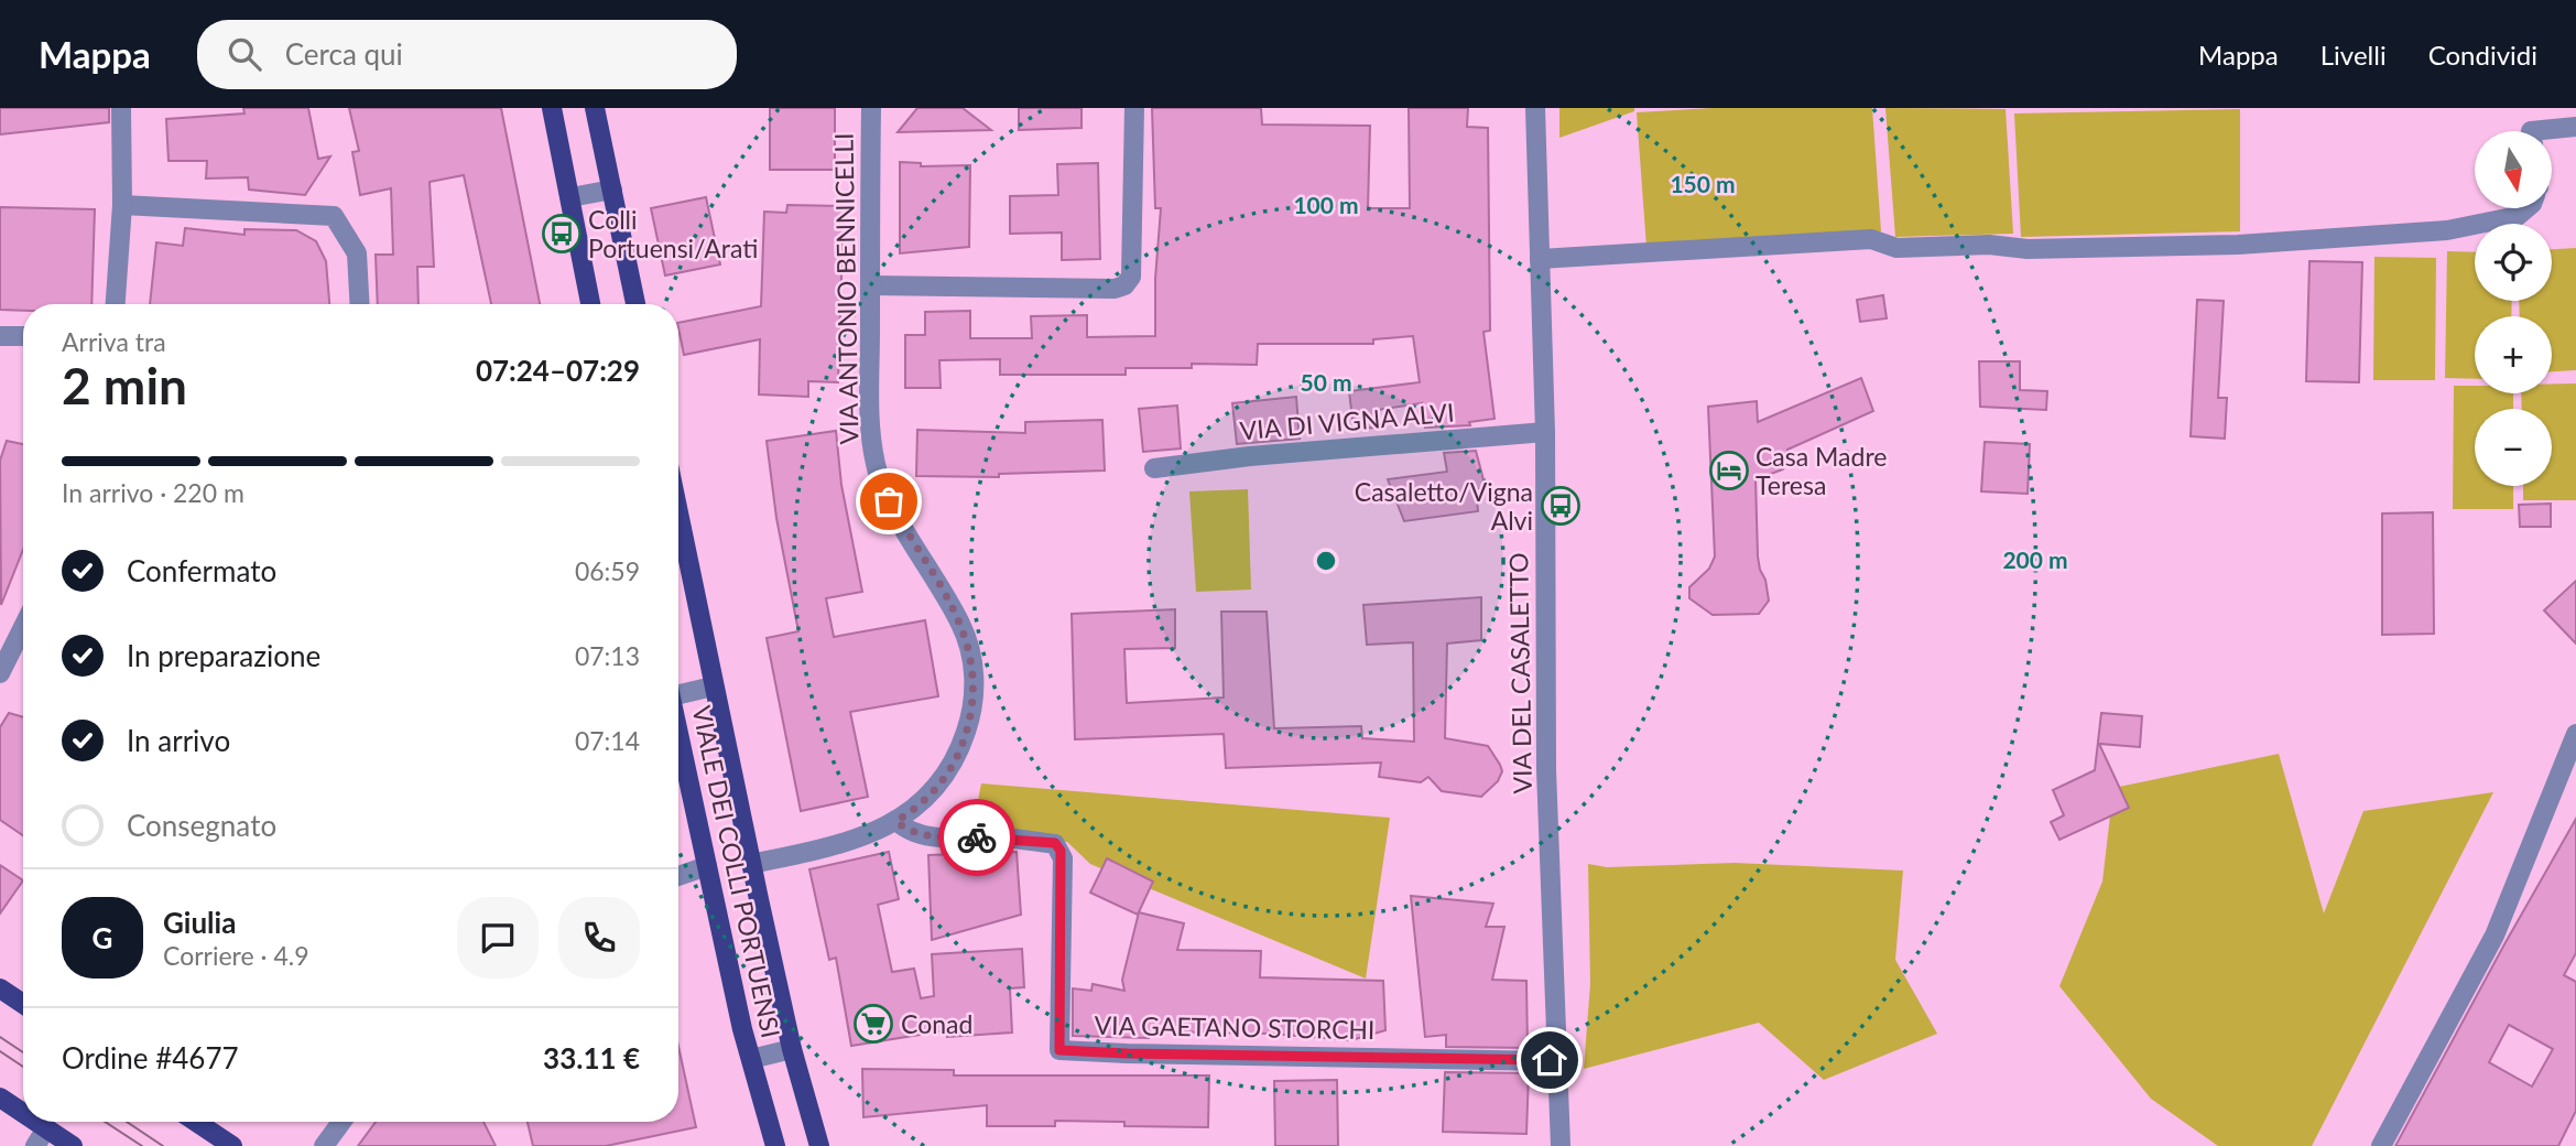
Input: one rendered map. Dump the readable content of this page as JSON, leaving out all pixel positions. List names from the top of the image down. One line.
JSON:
{"streets":{"main road":["VIALE DEI COLLI PORTUENSI"],"street":["VIA ANTONIO BENNICELLI","VIA DI VIGNA ALVI","VIA DEL CASALETTO","VIA GAETANO STORCHI"]},"crossings":[["VIA ANTONIO BENNICELLI","VIALE DEI COLLI PORTUENSI"],["VIA ANTONIO BENNICELLI","VIA GAETANO STORCHI"],["VIA DI VIGNA ALVI","VIA DEL CASALETTO"]],"places":{"bus stop":["Colli Portuensi/Arati","Casaletto/Vigna Alvi"],"hotel":["Casa Madre Teresa"],"supermarket":["Conad"]},"north":"bottom","page":{"header":"Mappa","search":"Cerca qui","nav":["Mappa","Livelli","Condividi"],"map_buttons":["+","−"],"heading":["2 min","Arriva tra","07:24–07:29"],"panel":["Giulia","Corriere · 4.9","Ordine #4677","33.11 €"],"bar":"In arrivo · 220 m","list":[["Confermato","06:59"],["In preparazione","07:13"],["In arrivo","07:14"],"Consegnato"],"round":"G"},"rings":["150 m","100 m","50 m","200 m"]}
